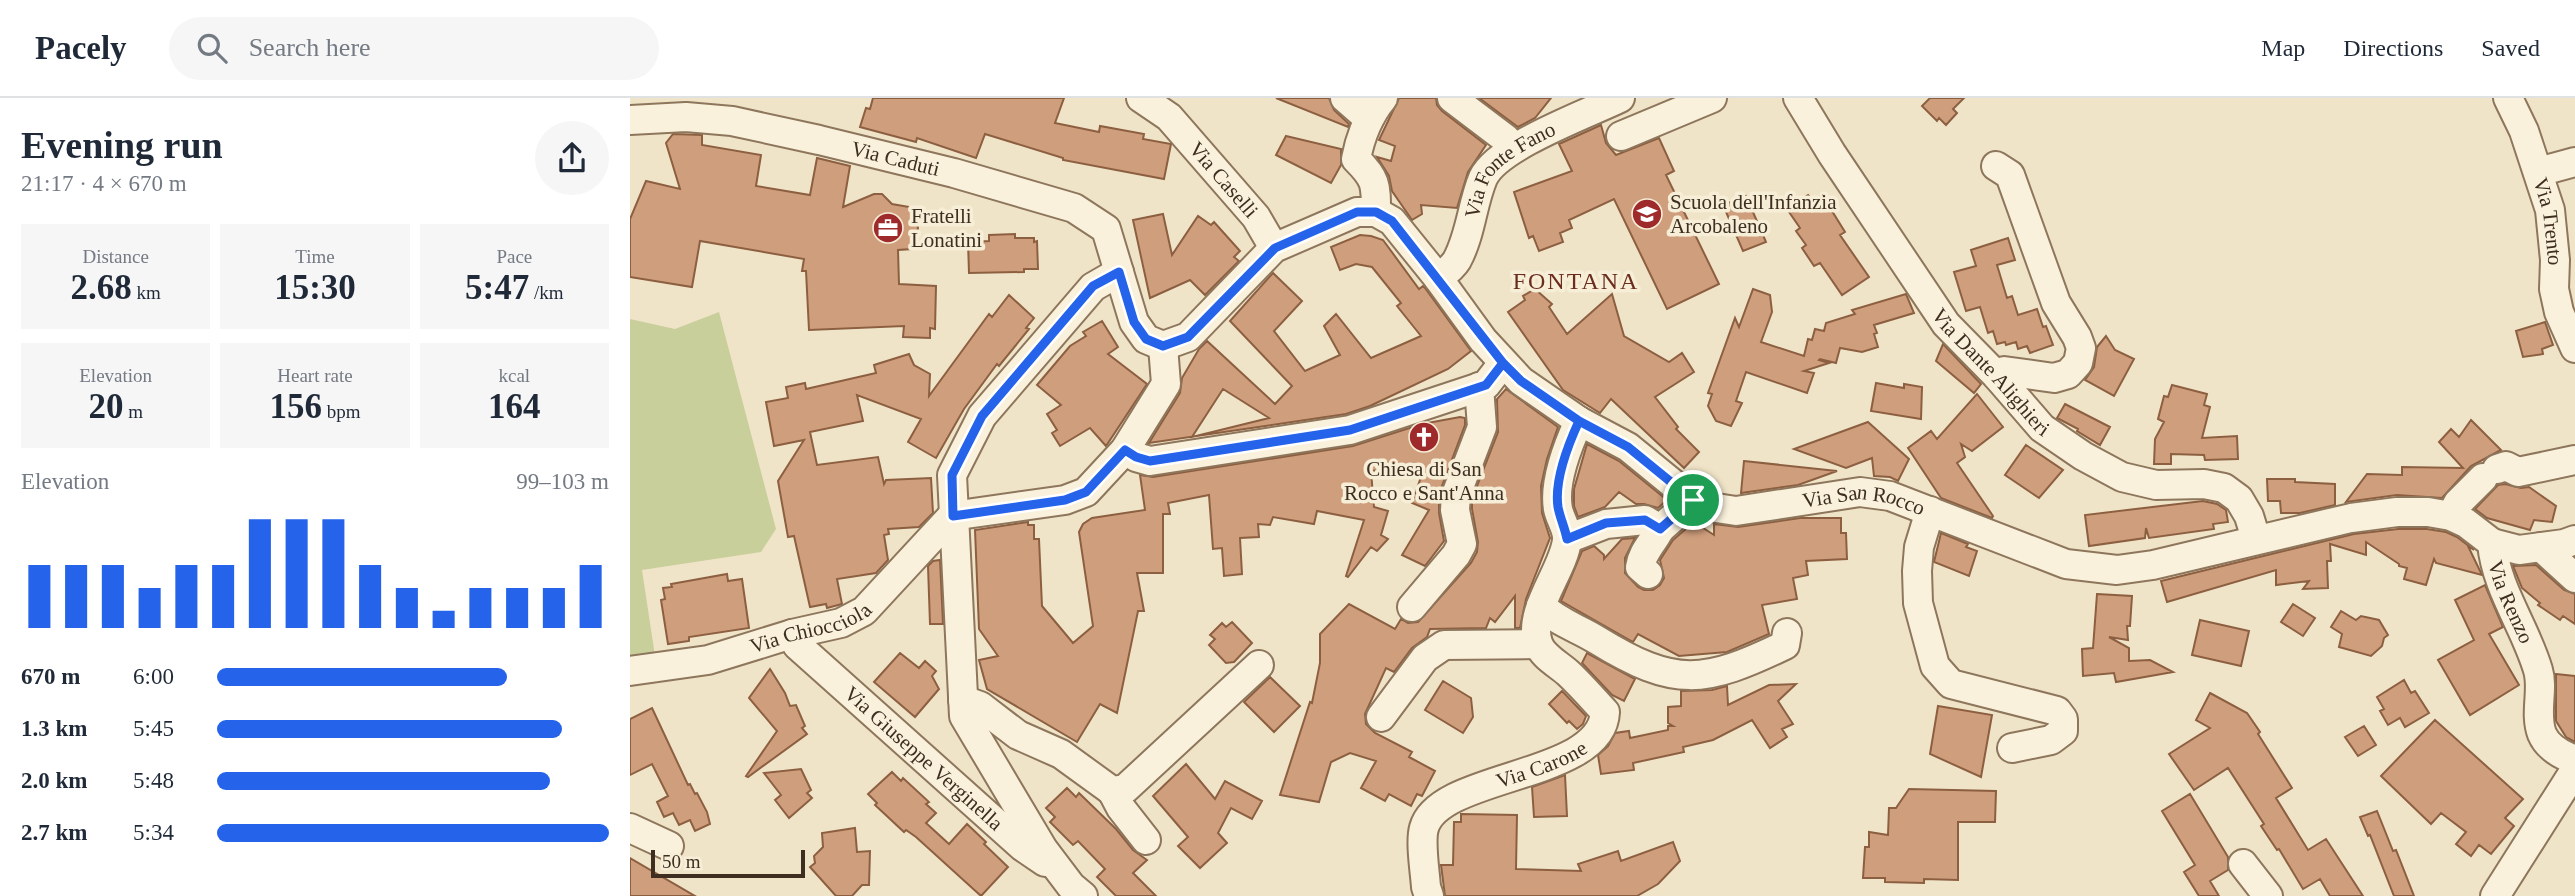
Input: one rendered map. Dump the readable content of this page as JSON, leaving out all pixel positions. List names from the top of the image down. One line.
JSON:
{"streets":{"street":["Via Caduti","Via Fonte Fano","Via Caselli","Via Trento","Via Dante Alighieri","Via San Rocco","Via Renzo","Via Chiocciola","Via Giuseppe Verginella","Via Carone"]},"crossings":[["Via Caduti","Via Giuseppe Verginella"],["Via Fonte Fano","Via San Rocco"],["Via Dante Alighieri","Via San Rocco"],["Via Dante Alighieri","Via Renzo"],["Via San Rocco","Via Renzo"],["Via Chiocciola","Via Giuseppe Verginella"]],"districts":["FONTANA"],"places":{"school or university":["Scuola dell'Infanzia Arcobaleno"],"office":["Fratelli Lonatini"],"church":["Chiesa di San Rocco e Sant'Anna"]},"scale_bar":"50 m","page":{"header":"Pacely","search":"Search here","nav":["Map","Directions","Saved"],"heading":["Evening run","21:17 · 4 × 670 m"],"stats":[["Distance","2.68 km"],["Time","15:30"],["Pace","5:47 /km"],["Elevation","20 m"],["Heart rate","156 bpm"],["kcal","164"]],"chart":["Elevation","99–103 m"],"list":[{"name":"670 m","note":"6:00"},{"name":"1.3 km","note":"5:45"},{"name":"2.0 km","note":"5:48"},{"name":"2.7 km","note":"5:34"}],"scale":"50 m"}}
